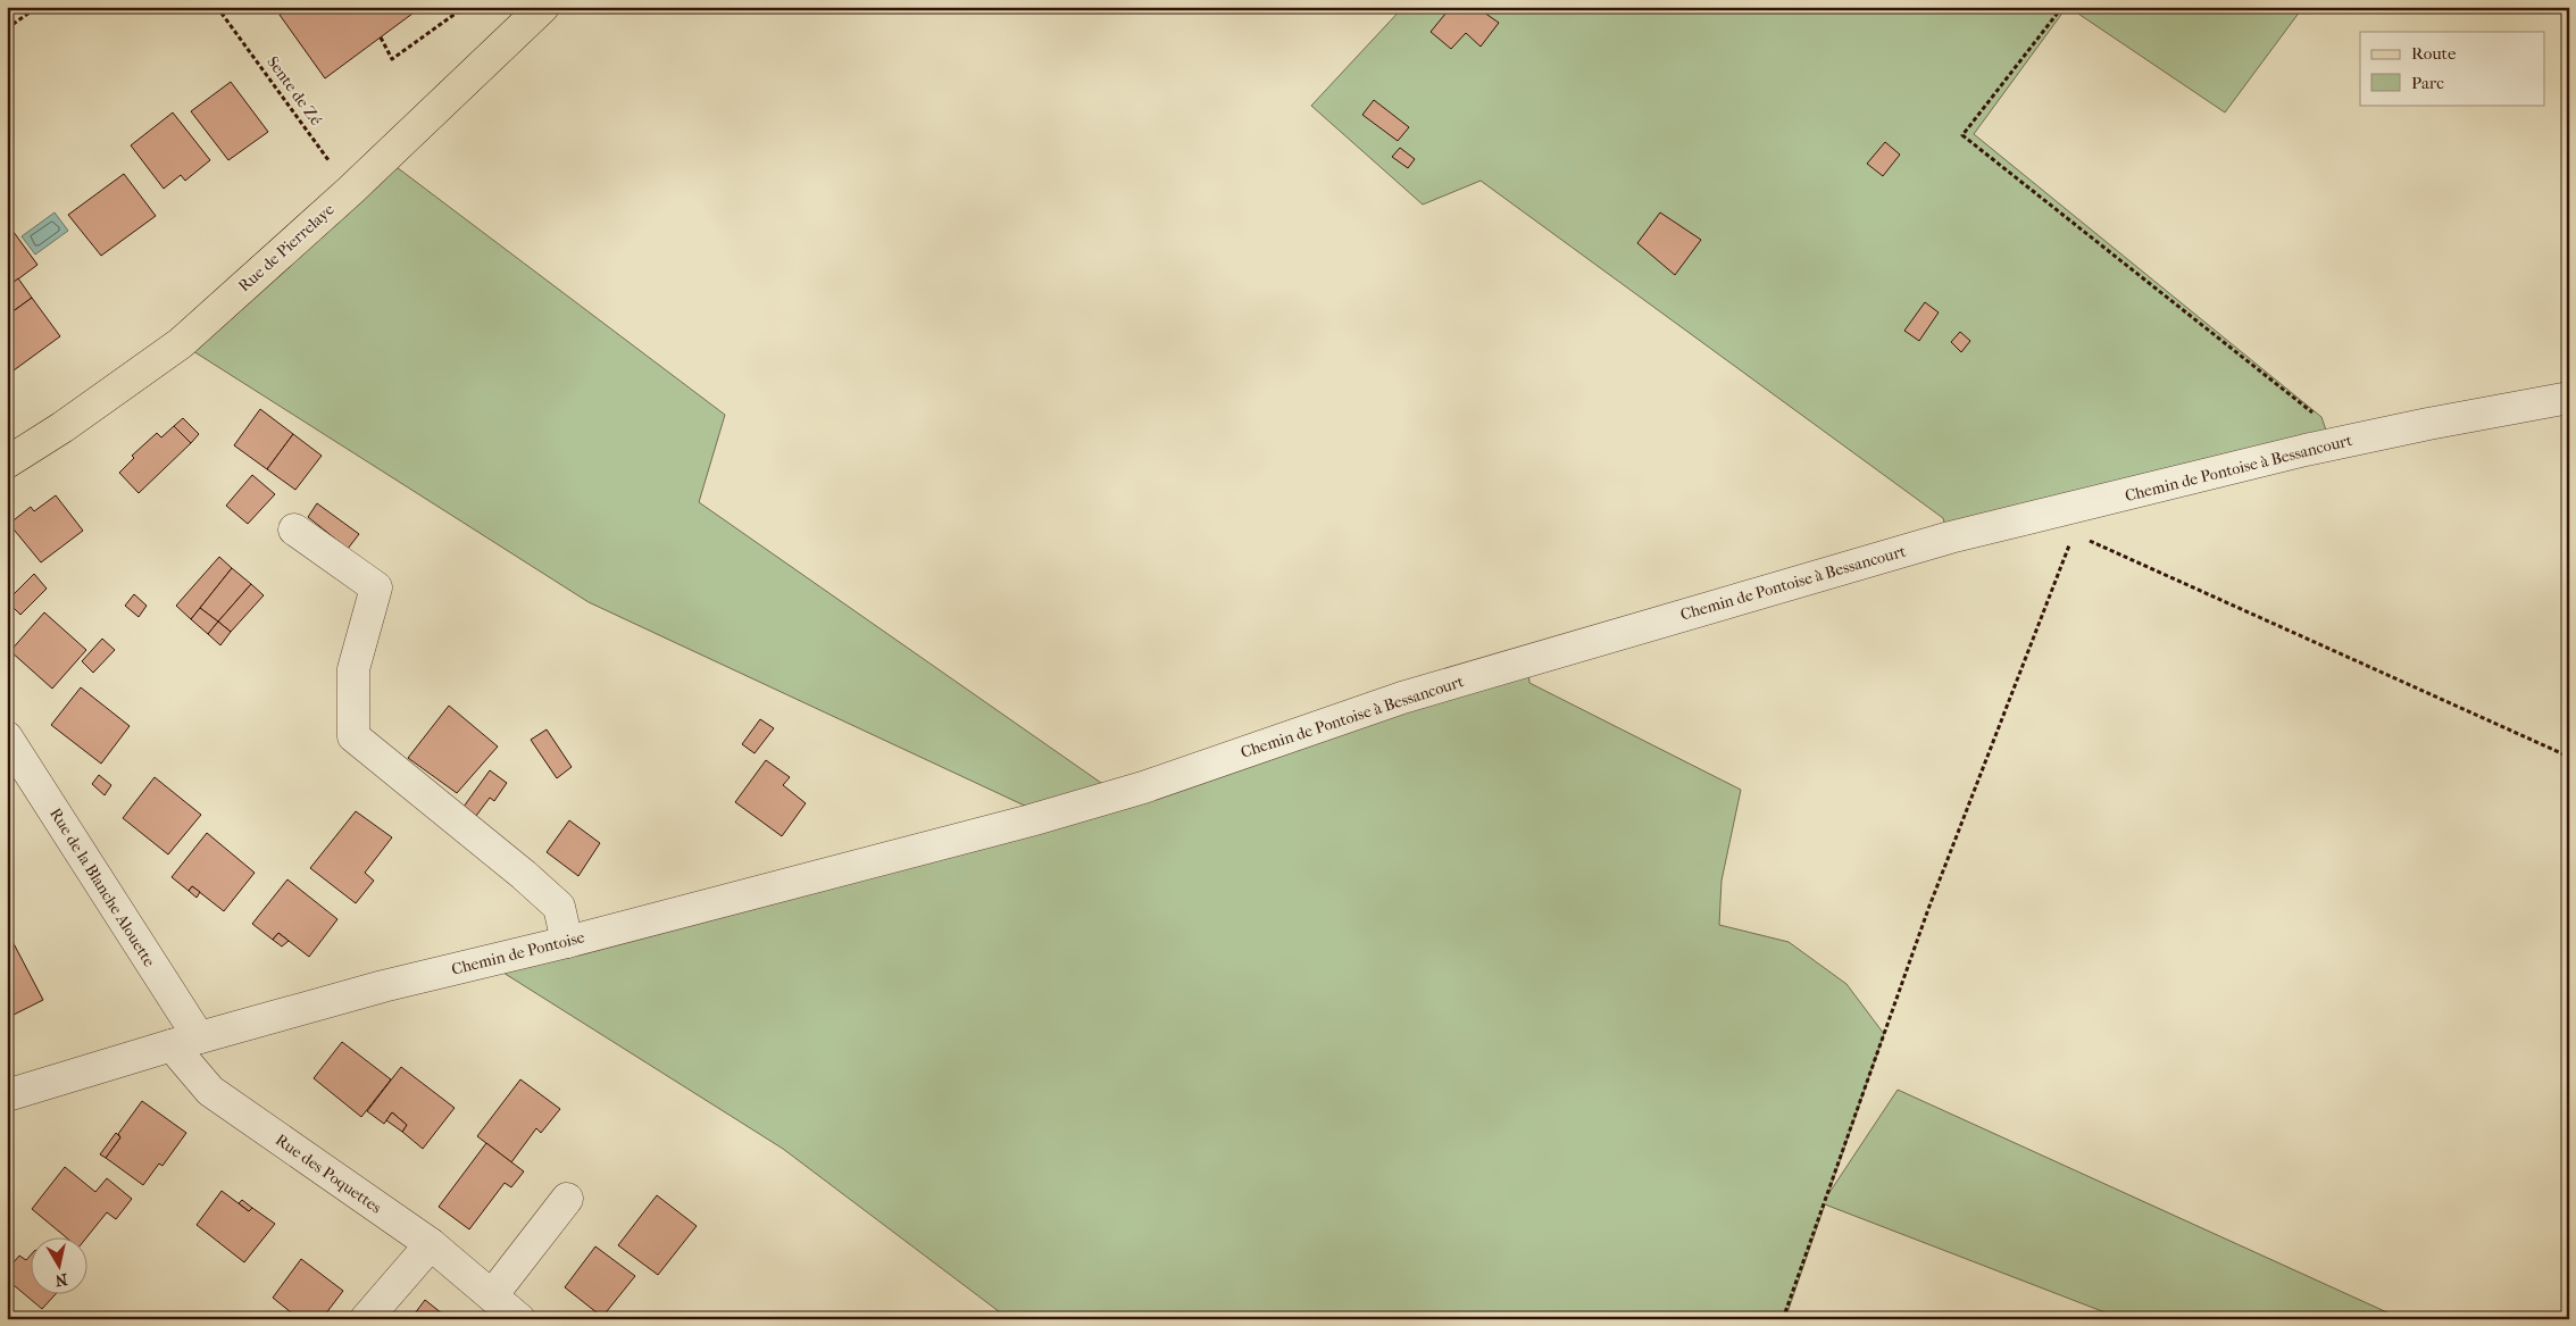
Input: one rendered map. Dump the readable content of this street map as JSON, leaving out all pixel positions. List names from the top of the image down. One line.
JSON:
{"streets":{"main road":["Rue de Pierrelaye"],"street":["Chemin de Pontoise à Bessancourt","Rue de la Blanche Alouette","Chemin de Pontoise","Rue des Poquettes"],"path":["Sente de Zé"]},"crossings":[["Sente de Zé","Rue de Pierrelaye"],["Chemin de Pontoise à Bessancourt","Chemin de Pontoise"],["Rue de la Blanche Alouette","Chemin de Pontoise"],["Rue de la Blanche Alouette","Rue des Poquettes"],["Chemin de Pontoise","Rue des Poquettes"]],"legend":["Route","Parc"],"north":"bottom"}
